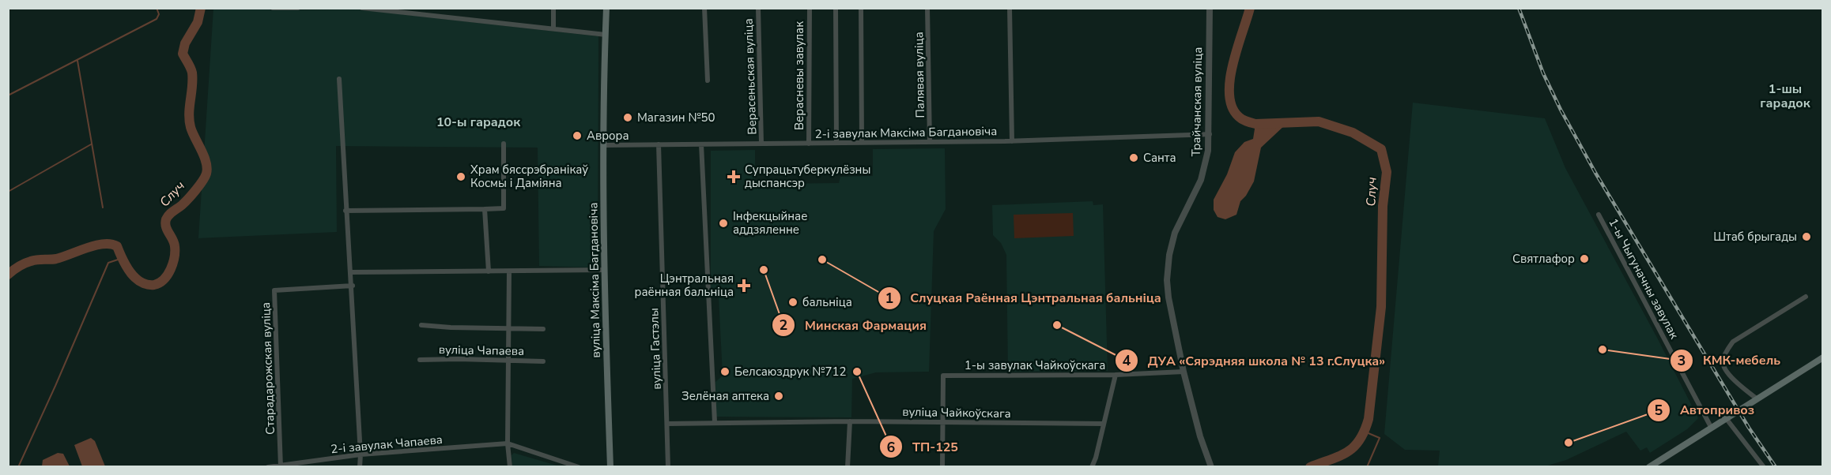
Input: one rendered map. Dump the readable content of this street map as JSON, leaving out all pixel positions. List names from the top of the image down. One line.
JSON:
{"streets":{"main road":["вуліца Максіма Багдановіча"],"street":["Палявая вуліца","Верасневы завулак","Верасеньская вуліца","Трайчанская вуліца","2-і завулак Максіма Багдановіча","1-ы Чыгуначны завулак","вуліца Гастэлы","вуліца Чапаева","1-ы завулак Чайкоўскага","Старадарожская вуліца","вуліца Чайкоўскага","2-і завулак Чапаева"]},"crossings":[["Палявая вуліца","2-і завулак Максіма Багдановіча"],["Верасневы завулак","2-і завулак Максіма Багдановіча"],["Верасеньская вуліца","2-і завулак Максіма Багдановіча"],["Трайчанская вуліца","2-і завулак Максіма Багдановіча"],["Трайчанская вуліца","1-ы завулак Чайкоўскага"],["2-і завулак Максіма Багдановіча","вуліца Максіма Багдановіча"],["2-і завулак Максіма Багдановіча","вуліца Гастэлы"],["вуліца Гастэлы","вуліца Чайкоўскага"],["1-ы завулак Чайкоўскага","вуліца Чайкоўскага"],["Старадарожская вуліца","2-і завулак Чапаева"]],"districts":["1-шы гарадок","10-ы гарадок"],"water":["Случ"],"places":{"other":["Магазин №50","Аврора","Санта","Храм бяссрэбранікаў Космы і Даміяна","Інфекцыйнае аддзяленне","Штаб брыгады","Святлафор","Слуцкая Раённая Цэнтральная бальніца","Минская Фармация","бальніца","ДУА «Сярэдняя школа № 13 г.Слуцка»","КМК-мебель","Белсаюздрук №712","ТП-125","Зелёная аптека","Автопривоз"],"health":["Супрацьтуберкулёзны дыспансэр","Цэнтральная раённая бальніца"]}}
